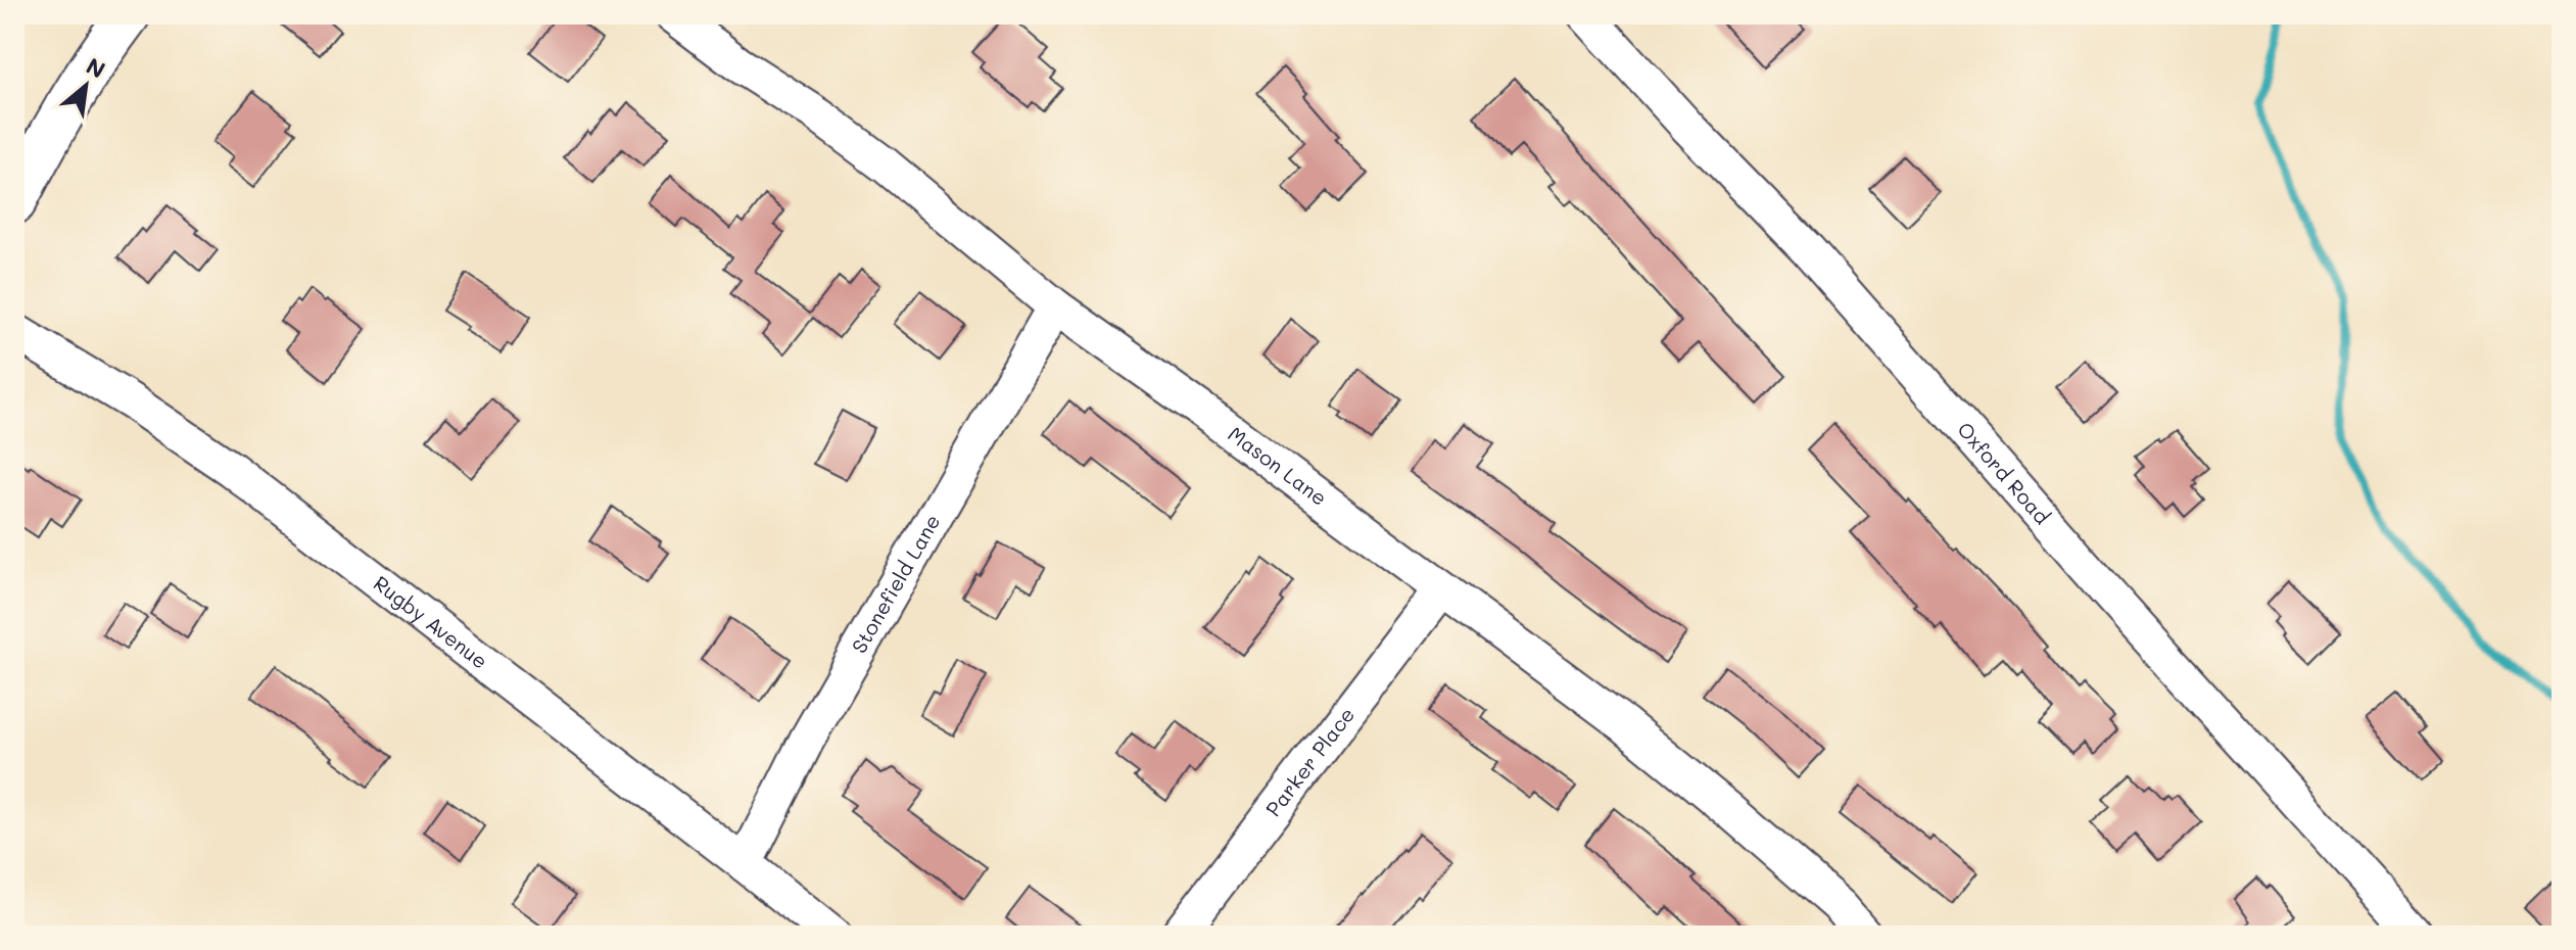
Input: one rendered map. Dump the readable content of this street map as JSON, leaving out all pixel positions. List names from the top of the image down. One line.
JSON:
{"streets":{"street":["Mason Lane","Oxford Road","Stonefield Lane","Rugby Avenue","Parker Place"]},"crossings":[["Mason Lane","Stonefield Lane"],["Mason Lane","Parker Place"],["Stonefield Lane","Rugby Avenue"]],"north":"top right"}
